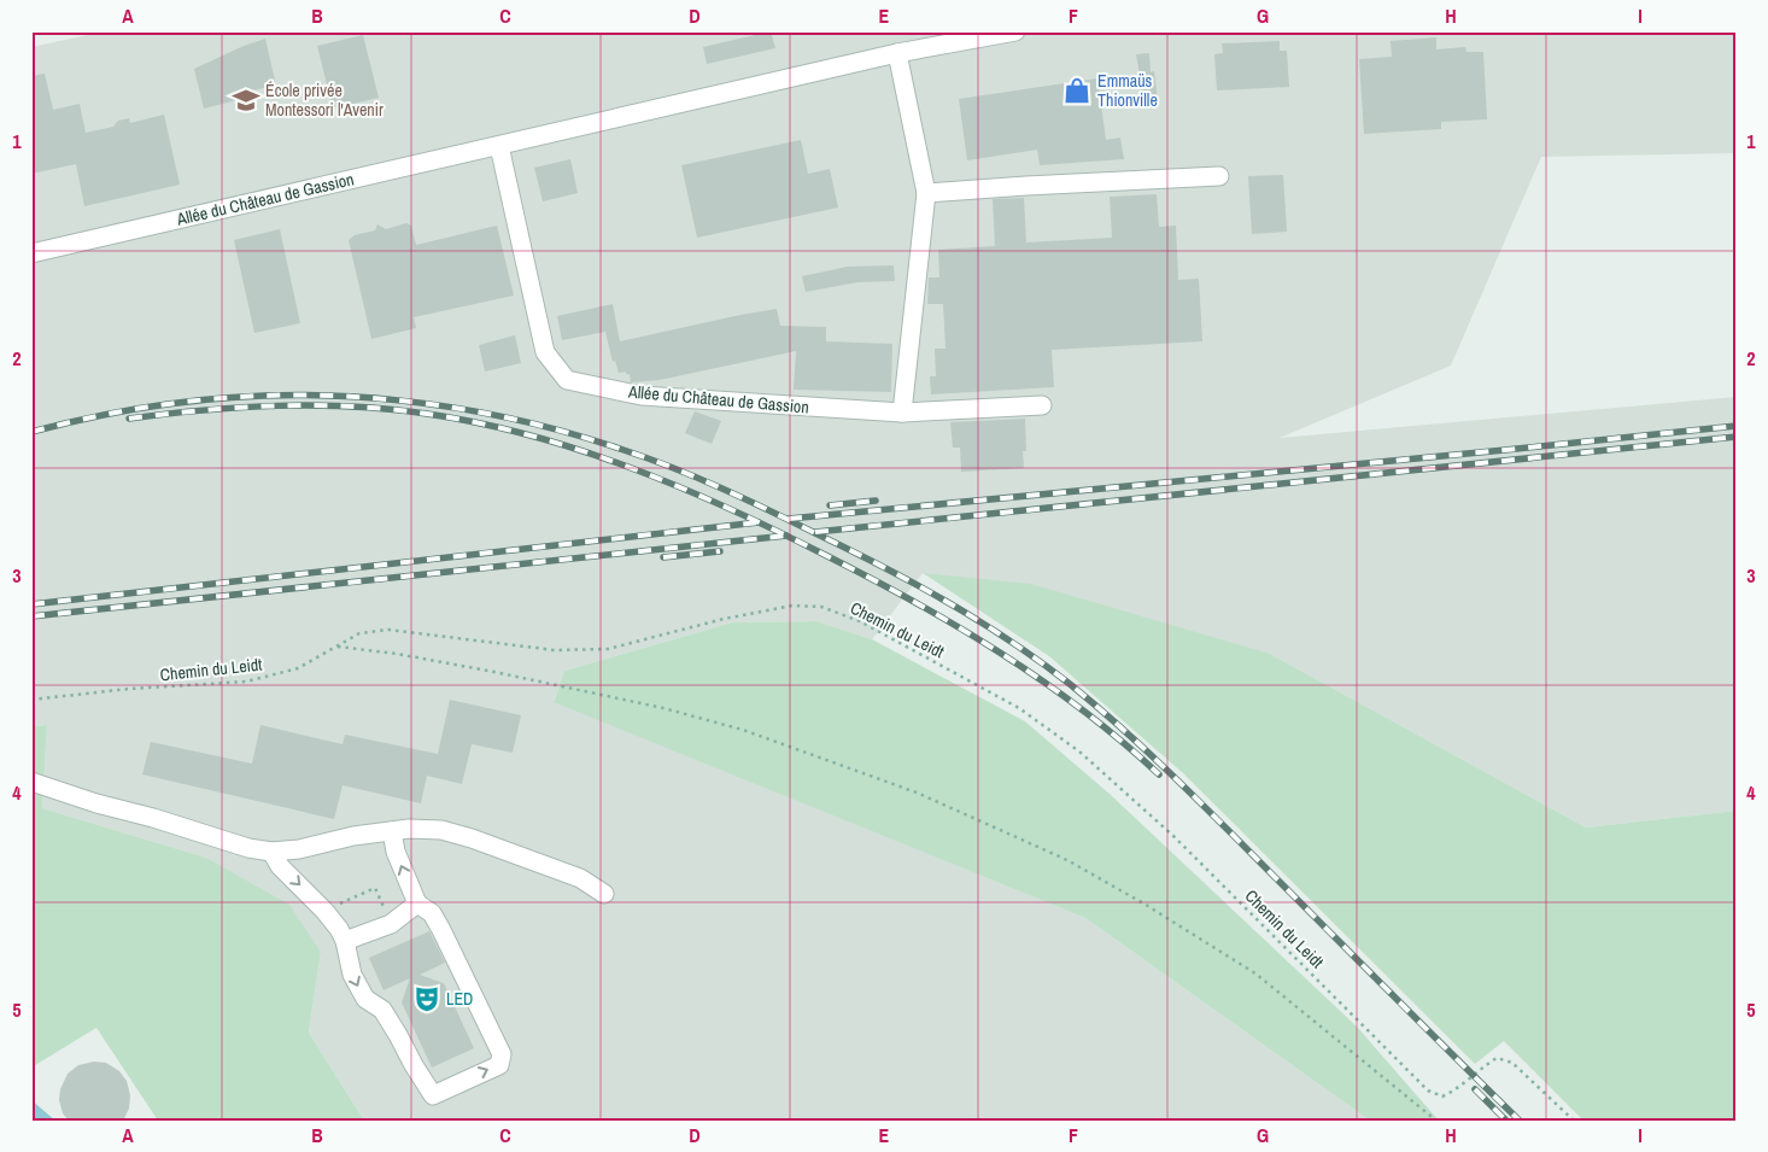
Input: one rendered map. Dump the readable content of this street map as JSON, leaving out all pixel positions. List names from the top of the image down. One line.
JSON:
{"streets":{"street":["Allée du Château de Gassion"],"path":["Chemin du Leidt"]},"places":{"shop":["Emmaüs Thionville"],"school or university":["École privée Montessori l'Avenir"],"theatre":["LED"]},"grid":{"columns":["A","B","C","D","E","F","G","H","I"],"rows":["1","2","3","4","5"]}}
